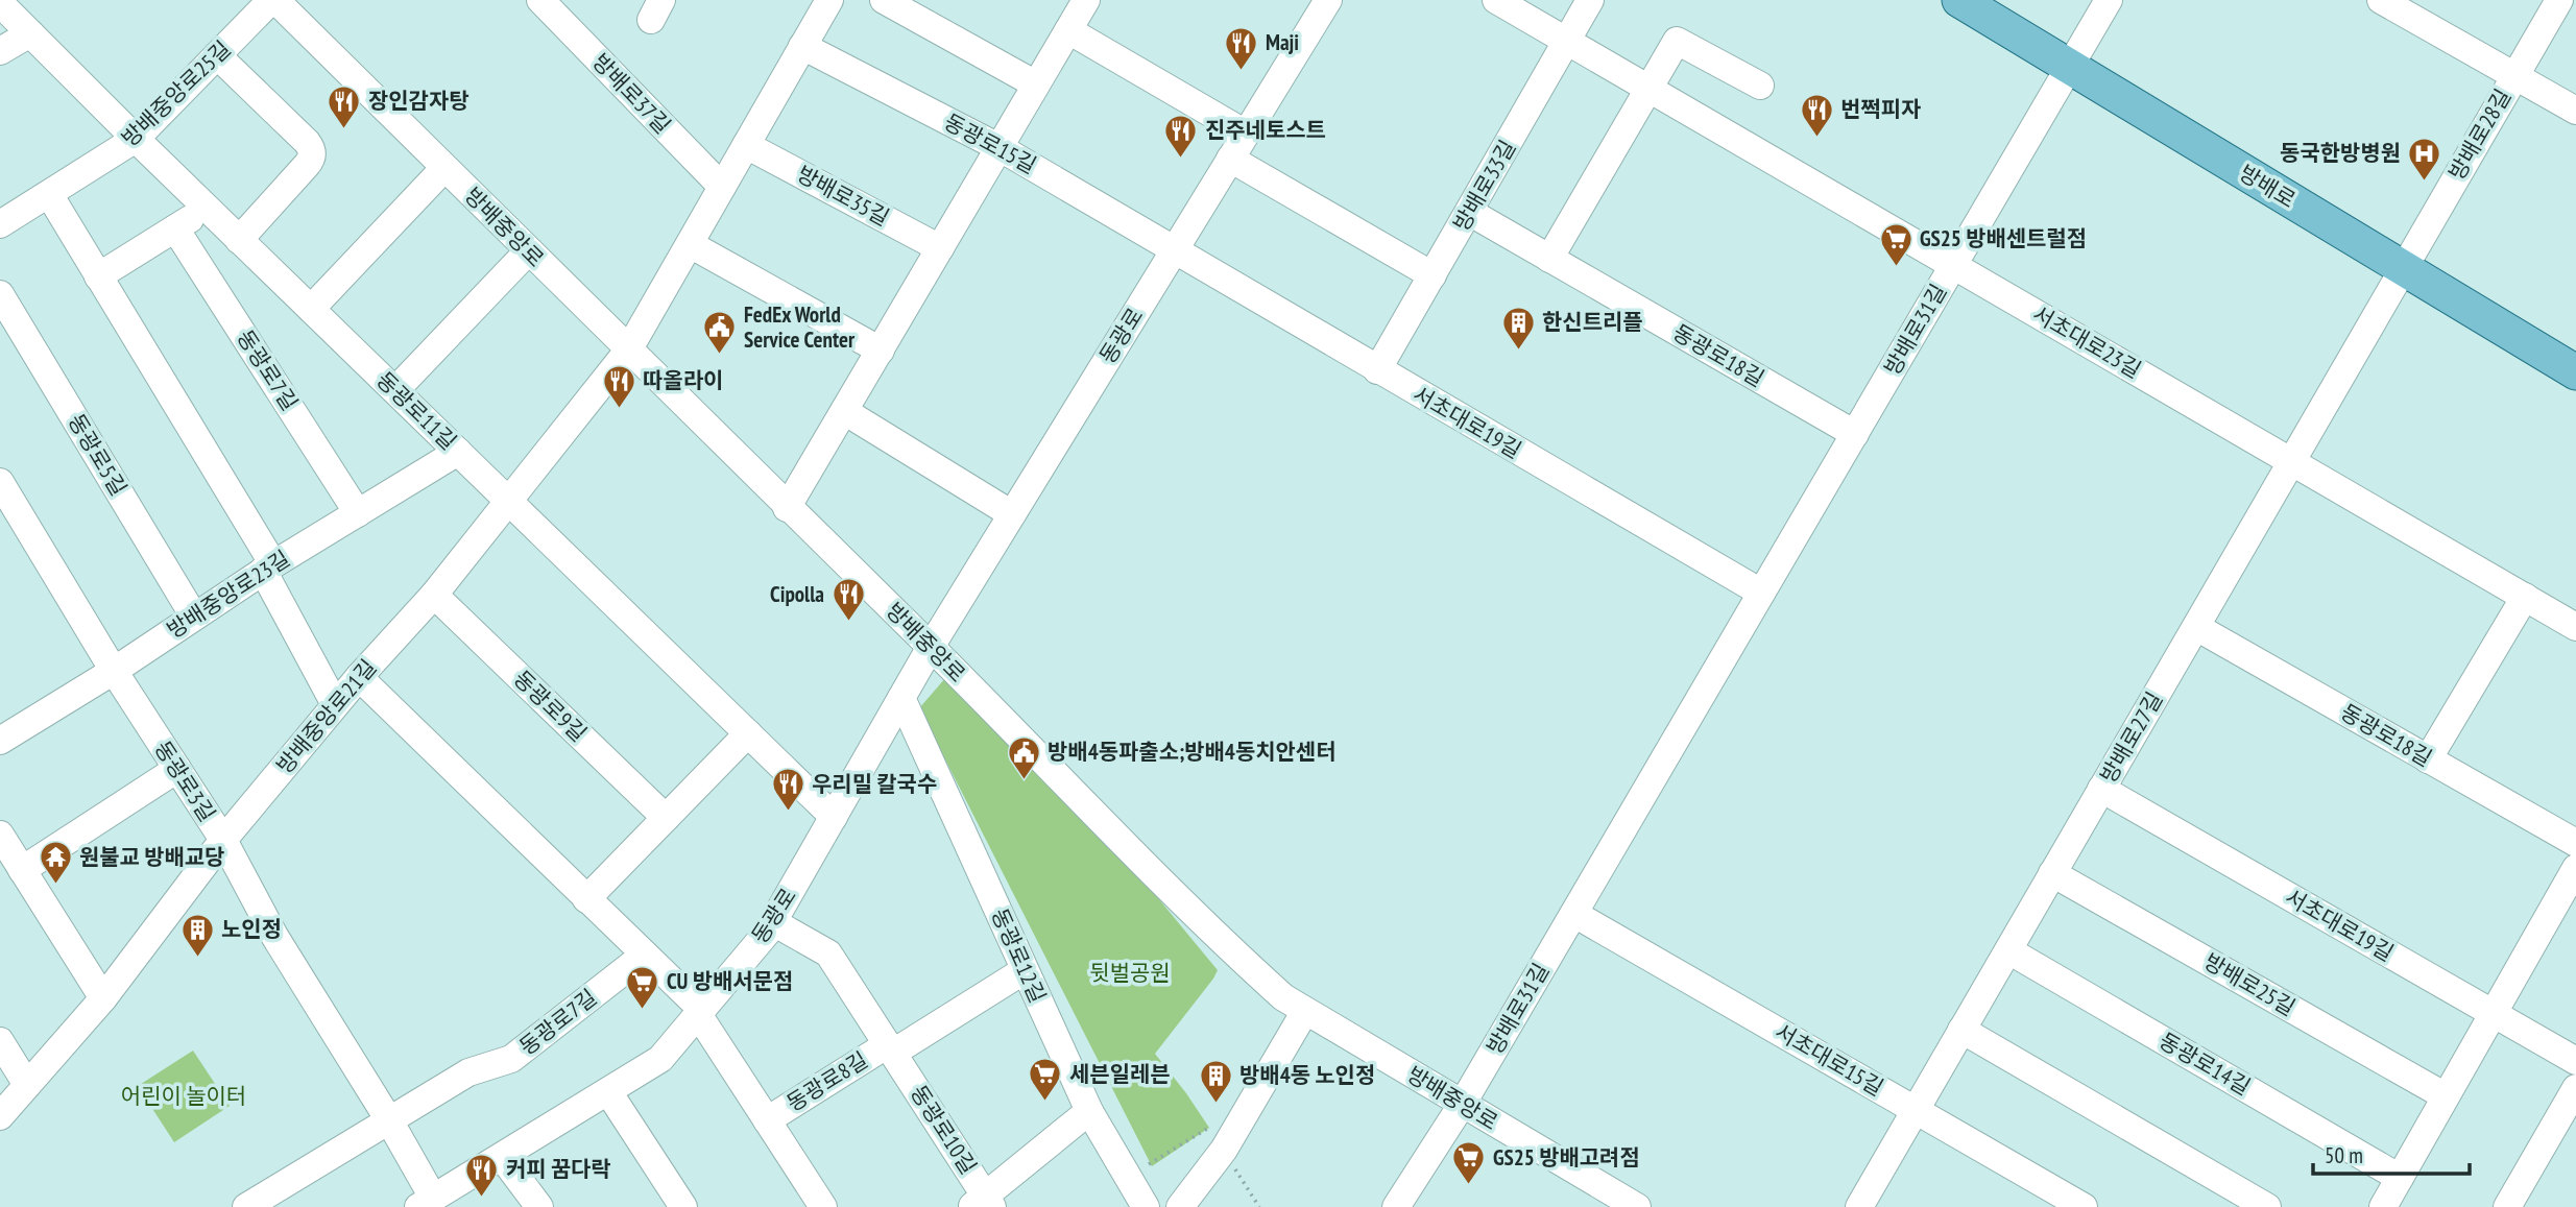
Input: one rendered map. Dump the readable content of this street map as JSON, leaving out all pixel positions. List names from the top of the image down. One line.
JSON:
{"streets":{"main road":["방배로"],"street":["방배중앙로25길","방배로37길","방배로28길","동광로15길","방배로33길","방배로35길","방배중앙로","방배로31길","동광로","서초대로23길","동광로18길","동광로7길","동광로11길","서초대로19길","동광로5길","방배중앙로23길","동광로9길","방배중앙로21길","방배로27길","동광로3길","동광로12길","방배로25길","서초대로15길","동광로14길","동광로8길","동광로10길"]},"crossings":[["방배중앙로25길","방배중앙로"],["방배중앙로25길","동광로11길"],["방배로28길","방배로"],["방배로28길","방배로27길"],["동광로15길","동광로"],["동광로15길","서초대로19길"],["방배로33길","서초대로23길"],["방배로33길","동광로18길"],["방배로33길","서초대로19길"],["방배로","방배로31길"],["방배로","방배로27길"],["방배중앙로","방배로31길"],["방배중앙로","동광로"],["방배중앙로","방배중앙로21길"],["방배로31길","서초대로23길"],["방배로31길","동광로18길"],["방배로31길","서초대로19길"],["방배로31길","서초대로15길"],["동광로","동광로11길"],["동광로","서초대로19길"],["동광로","동광로3길"],["동광로","동광로12길"],["동광로","동광로8길"],["동광로","동광로10길"],["서초대로23길","방배로27길"],["동광로18길","방배로27길"],["동광로7길","방배중앙로23길"],["동광로7길","동광로3길"],["동광로11길","방배중앙로23길"],["동광로11길","방배중앙로21길"],["서초대로19길","방배로27길"],["동광로5길","방배중앙로23길"],["방배중앙로23길","동광로3길"],["동광로9길","방배중앙로21길"],["방배중앙로21길","동광로3길"],["방배로27길","방배로25길"],["방배로27길","서초대로15길"],["방배로27길","동광로14길"],["동광로8길","동광로10길"]],"parks":["뒷벌공원","어린이 놀이터"],"places":{"restaurant":["Maji","장인감자탕","번쩍피자","진주네토스트","따올라이","Cipolla","우리밀 칼국수","커피 꿈다락"],"hospital":["동국한방병원"],"supermarket":["GS25 방배센트럴점","CU 방배서문점","세븐일레븐","GS25 방배고려점"],"building":["한신트리플","노인정","방배4동 노인정"],"public building":["FedEx World Service Center","방배4동파출소;방배4동치안센터"],"temple":["원불교 방배교당"]},"scale_bar":"50 m"}
